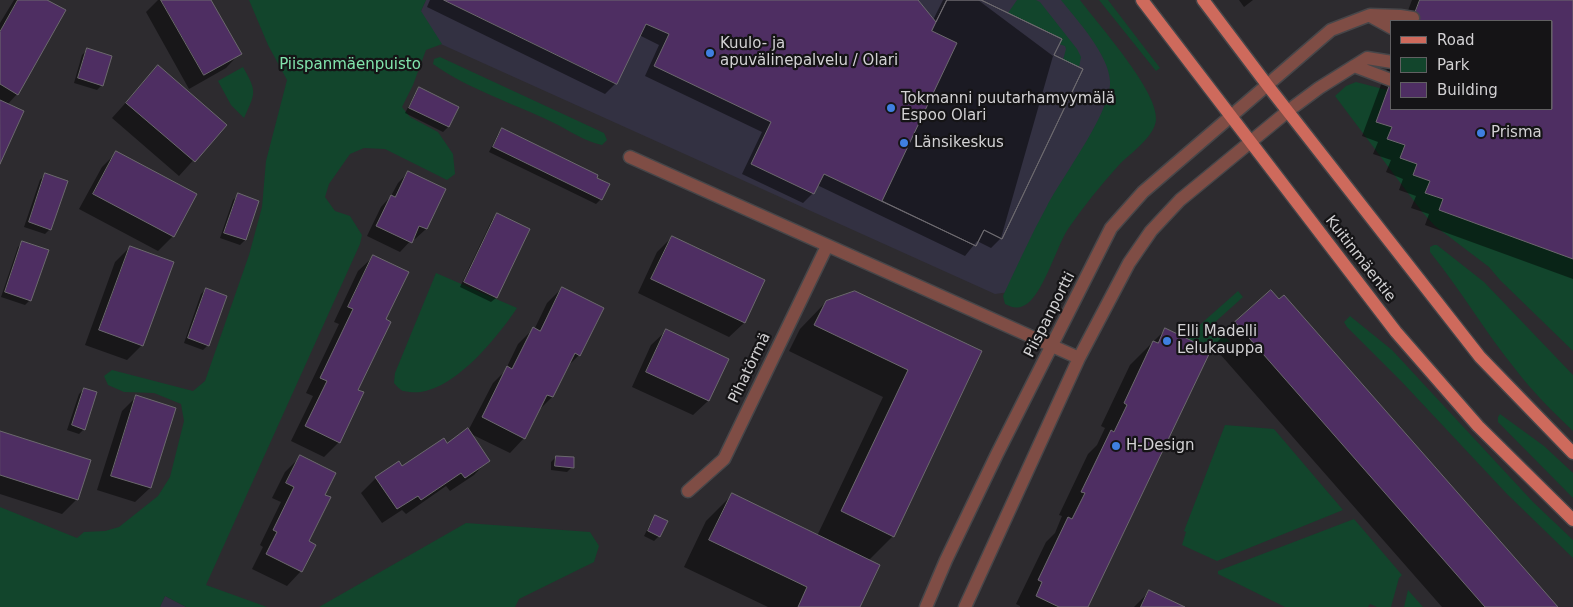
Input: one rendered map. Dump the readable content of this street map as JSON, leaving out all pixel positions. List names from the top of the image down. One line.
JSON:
{"streets":{"main road":["Kuitinmäentie"],"street":["Piispanportti","Pihatörmä"]},"crossings":[["Kuitinmäentie","Piispanportti"]],"parks":["Piispanmäenpuisto"],"places":["Kuulo- ja apuvälinepalvelu / Olari","Tokmanni puutarhamyymälä Espoo Olari","Prisma","Länsikeskus","Elli Madelli Lelukauppa","H-Design"],"legend":["Road","Park","Building"]}
